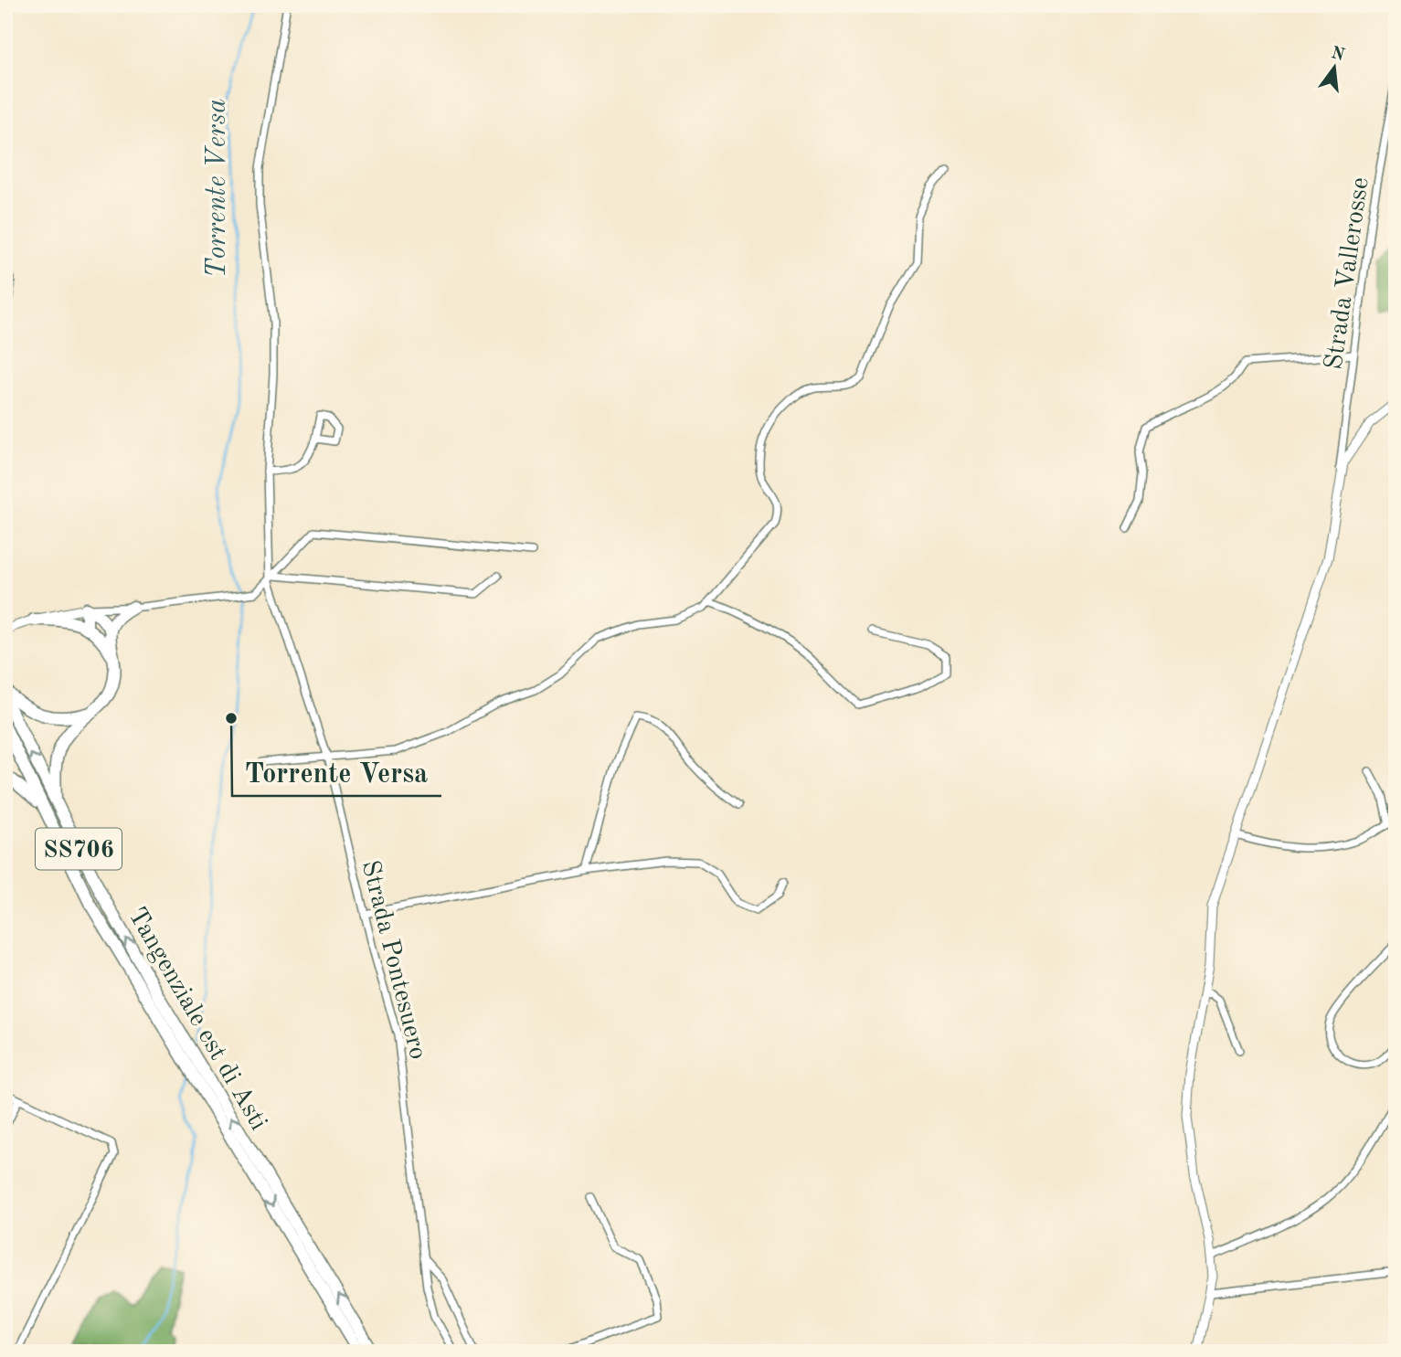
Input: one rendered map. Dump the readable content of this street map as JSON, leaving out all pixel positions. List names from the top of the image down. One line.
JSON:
{"streets":{"highway":["SS706","Tangenziale est di Asti"],"street":["Strada Vallerosse","Strada Pontesuero"]},"water":["Torrente Versa"],"places":["Torrente Versa"],"north":"top"}
